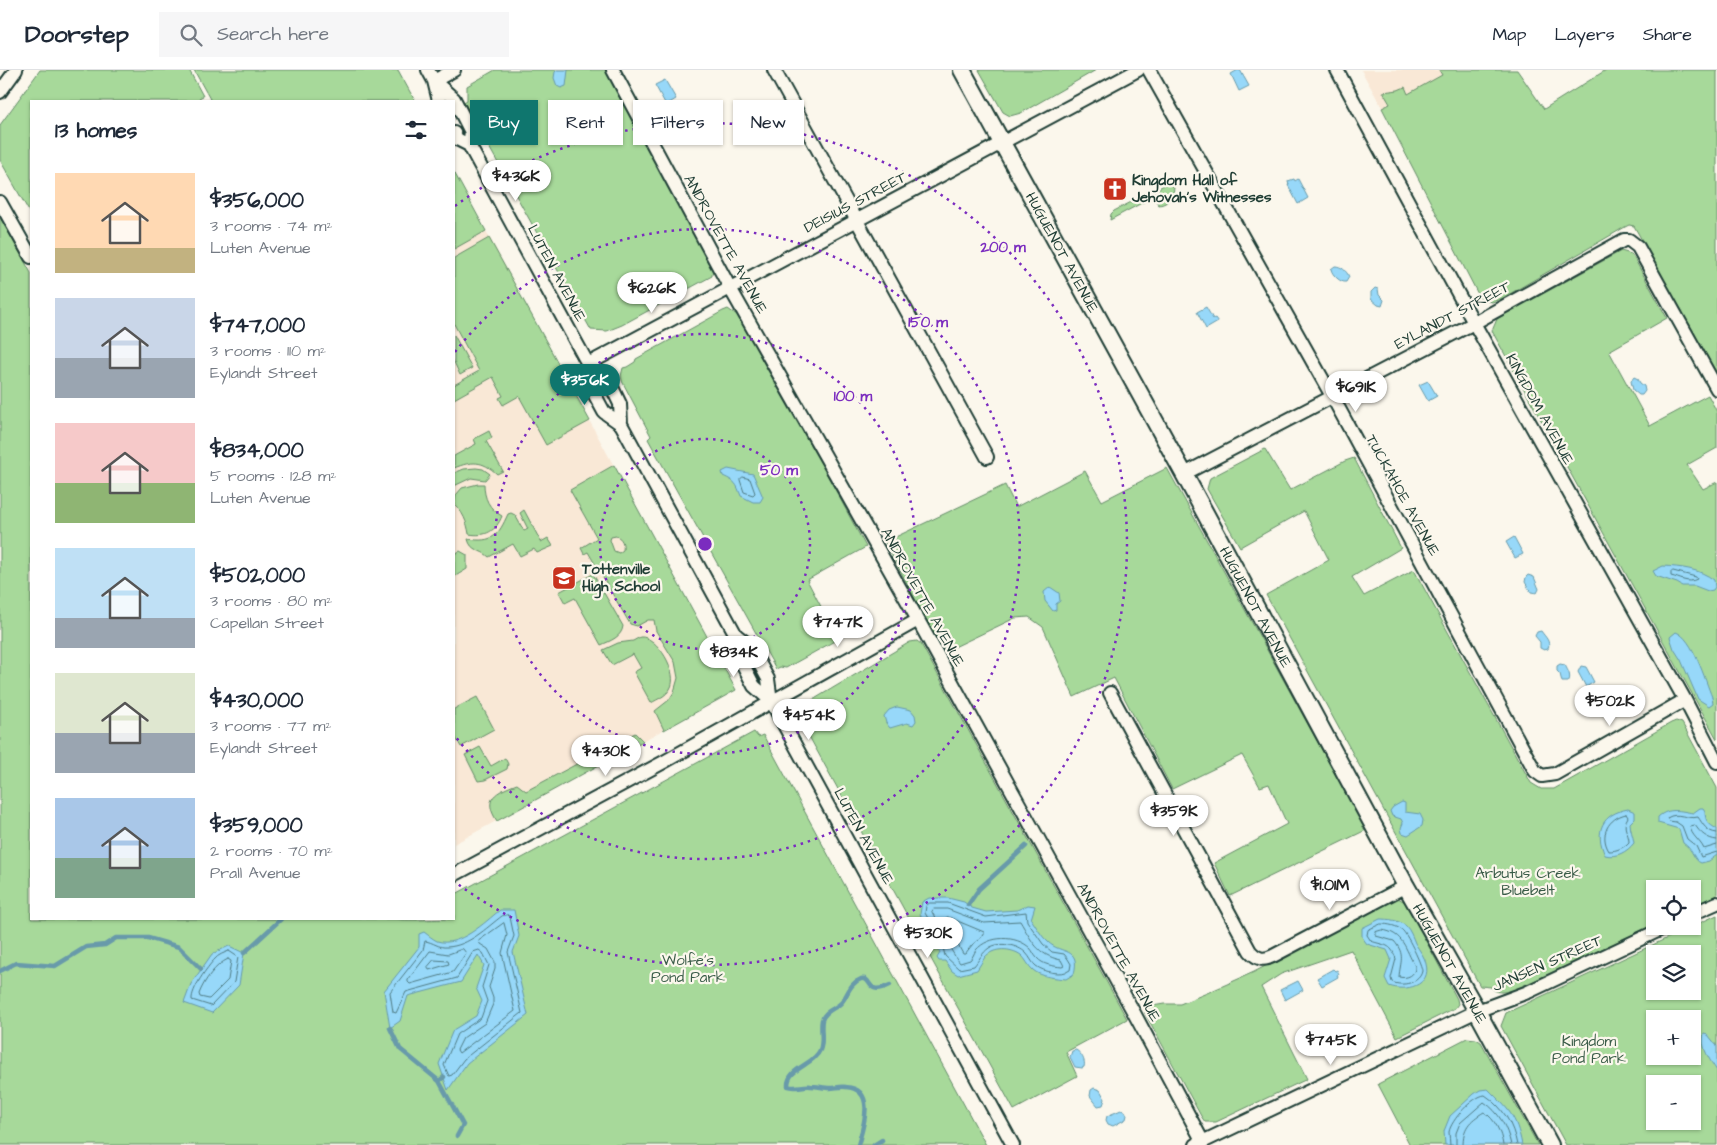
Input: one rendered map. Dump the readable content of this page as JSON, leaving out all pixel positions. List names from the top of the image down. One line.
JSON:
{"streets":{"street":["DEISIUS STREET","ANDROVETTE AVENUE","HUGUENOT AVENUE","LUTEN AVENUE","EYLANDT STREET","KINGDOM AVENUE","TUCKAHOE AVENUE","JANSEN STREET"]},"crossings":[["DEISIUS STREET","ANDROVETTE AVENUE"],["DEISIUS STREET","HUGUENOT AVENUE"],["DEISIUS STREET","LUTEN AVENUE"],["ANDROVETTE AVENUE","JANSEN STREET"],["HUGUENOT AVENUE","EYLANDT STREET"],["HUGUENOT AVENUE","JANSEN STREET"],["EYLANDT STREET","KINGDOM AVENUE"],["EYLANDT STREET","TUCKAHOE AVENUE"],["KINGDOM AVENUE","TUCKAHOE AVENUE"]],"parks":["Arbutus Creek Bluebelt","Wolfe's Pond Park","Kingdom Pond Park"],"places":{"church":["Kingdom Hall of Jehovah's Witnesses"],"school or university":["Tottenville High School"]},"page":{"header":"Doorstep","search":"Search here","nav":["Map","Layers","Share"],"chip":["Buy","Rent","Filters","New"],"heading":"13 homes","price":["$436K","$626K","$356K","$691K","$747K","$834K","$502K","$454K","$430K","$359K","$1.01M","$530K","$745K"],"list":[{"name":"$356,000","note":"3 rooms · 74 m² · Luten Avenue"},{"name":"$747,000","note":"3 rooms · 110 m² · Eylandt Street"},{"name":"$834,000","note":"5 rooms · 128 m² · Luten Avenue"},{"name":"$502,000","note":"3 rooms · 80 m² · Capellan Street"},{"name":"$430,000","note":"3 rooms · 77 m² · Eylandt Street"},{"name":"$359,000","note":"2 rooms · 70 m² · Prall Avenue"}],"map_buttons":["+","−"]},"rings":["200 m","150 m","100 m","50 m"]}
